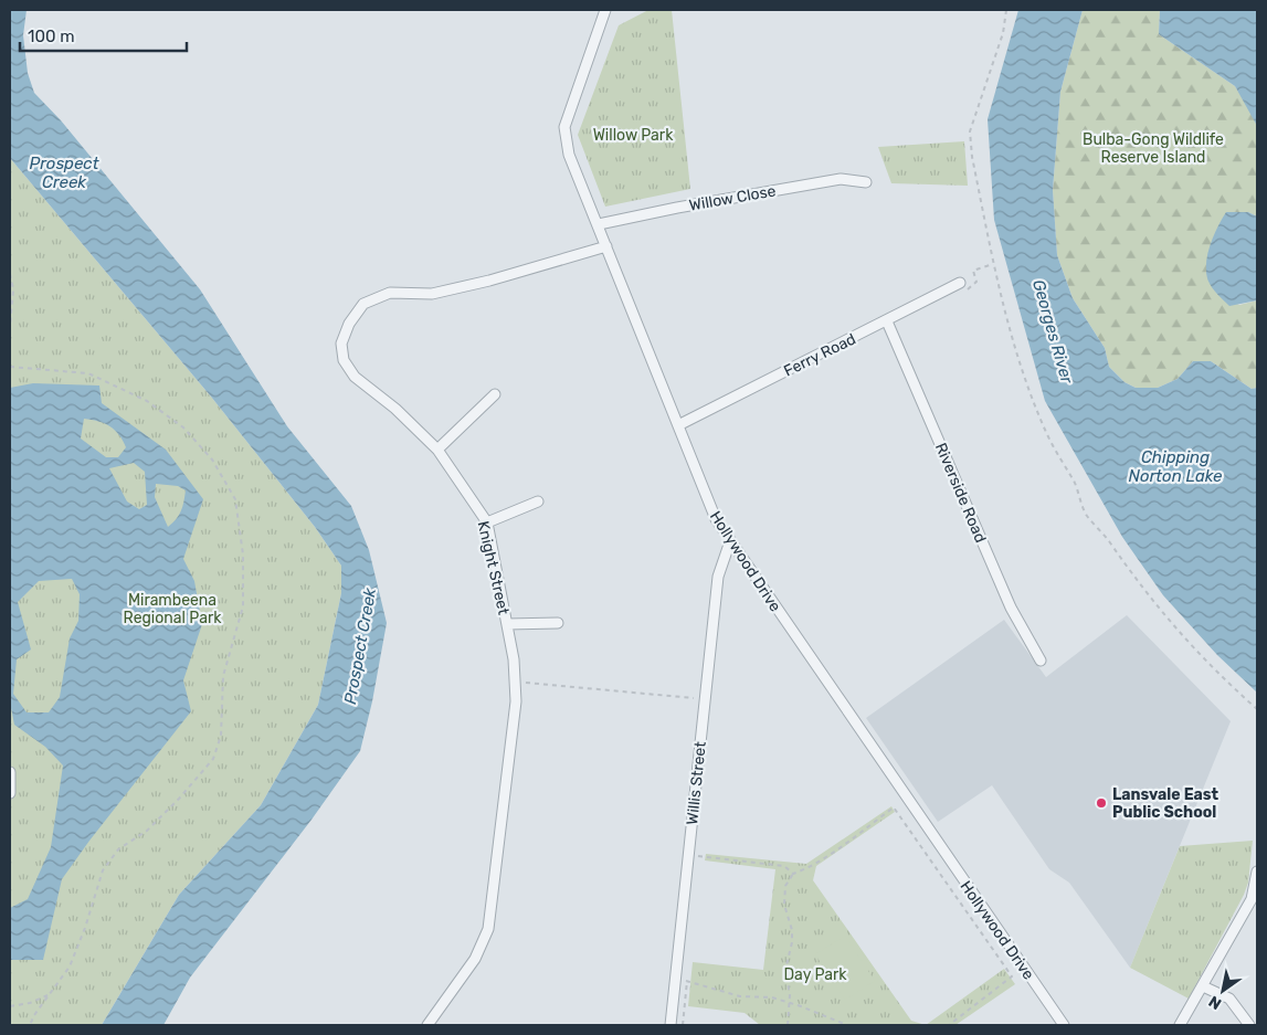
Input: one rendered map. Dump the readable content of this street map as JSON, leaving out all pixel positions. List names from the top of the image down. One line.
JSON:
{"streets":{"street":["Willow Close","Ferry Road","Riverside Road","Hollywood Drive","Knight Street","Willis Street"]},"crossings":[["Willow Close","Hollywood Drive"],["Ferry Road","Riverside Road"],["Ferry Road","Hollywood Drive"],["Hollywood Drive","Knight Street"],["Hollywood Drive","Willis Street"]],"water":["Prospect Creek","Georges River","Chipping Norton Lake"],"parks":["Willow Park","Bulba-Gong Wildlife Reserve Island","Mirambeena Regional Park","Day Park"],"places":["Lansvale East Public School"],"scale_bar":"100 m","north":"bottom left"}
